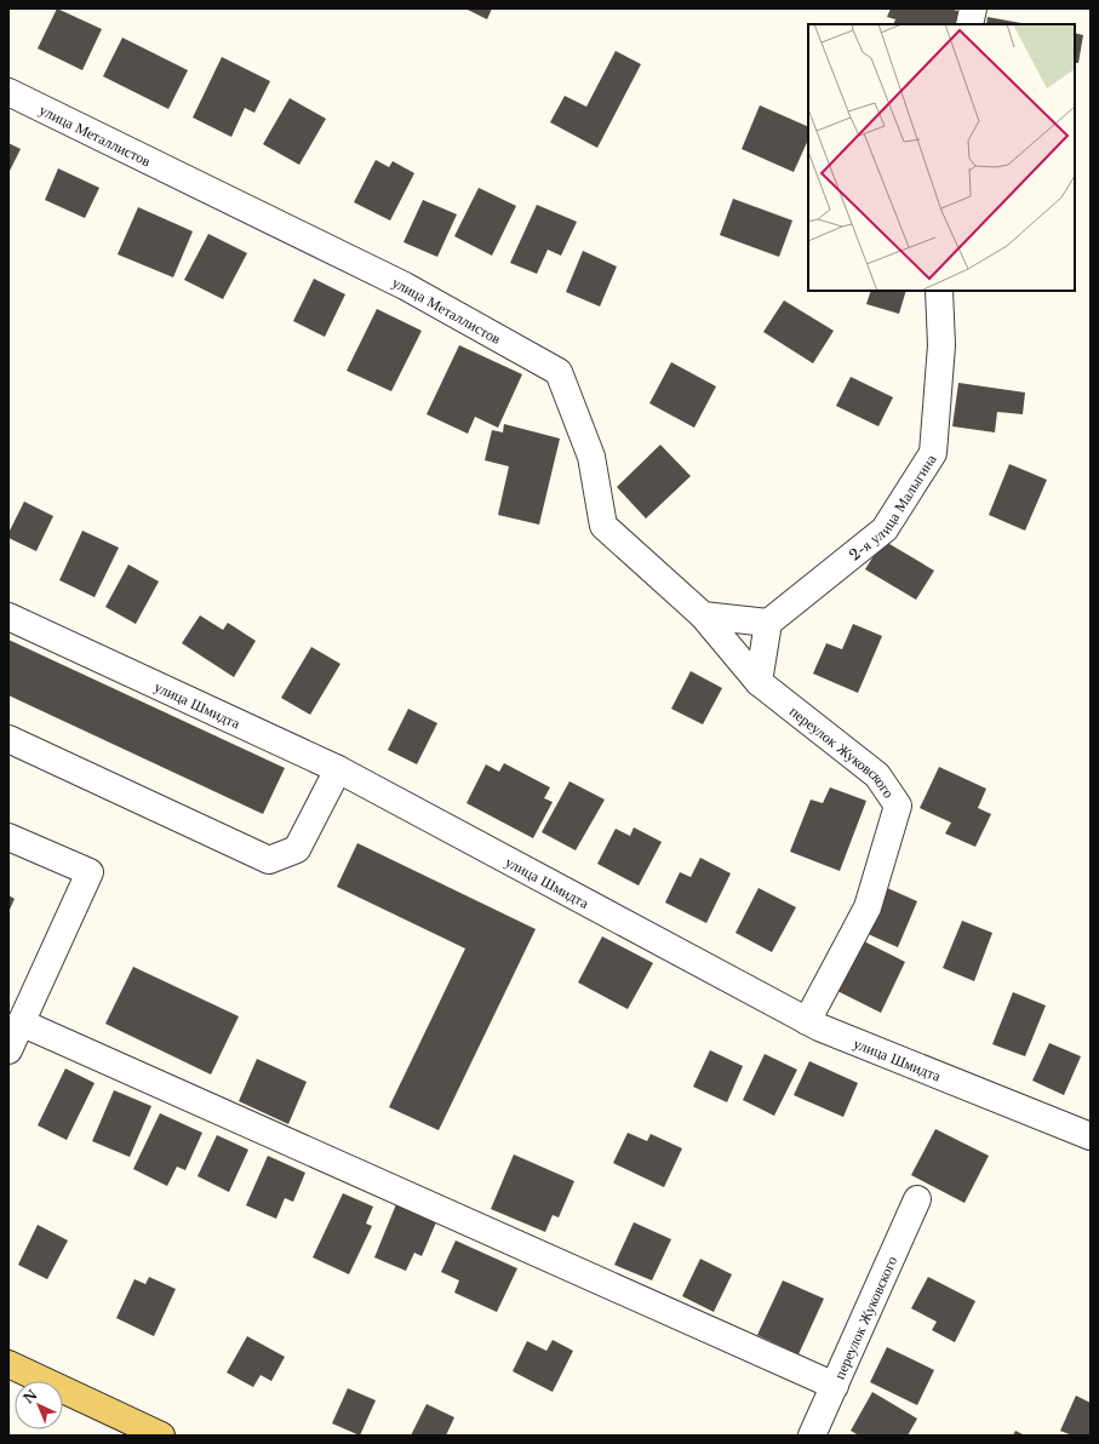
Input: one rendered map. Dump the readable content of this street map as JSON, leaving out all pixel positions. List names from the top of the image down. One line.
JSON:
{"streets":{"street":["улица Металлистов","2-я улица Малыгина","улица Шмидта","переулок Жуковского"]},"crossings":[["улица Металлистов","переулок Жуковского"],["улица Шмидта","переулок Жуковского"]],"north":"top left"}
